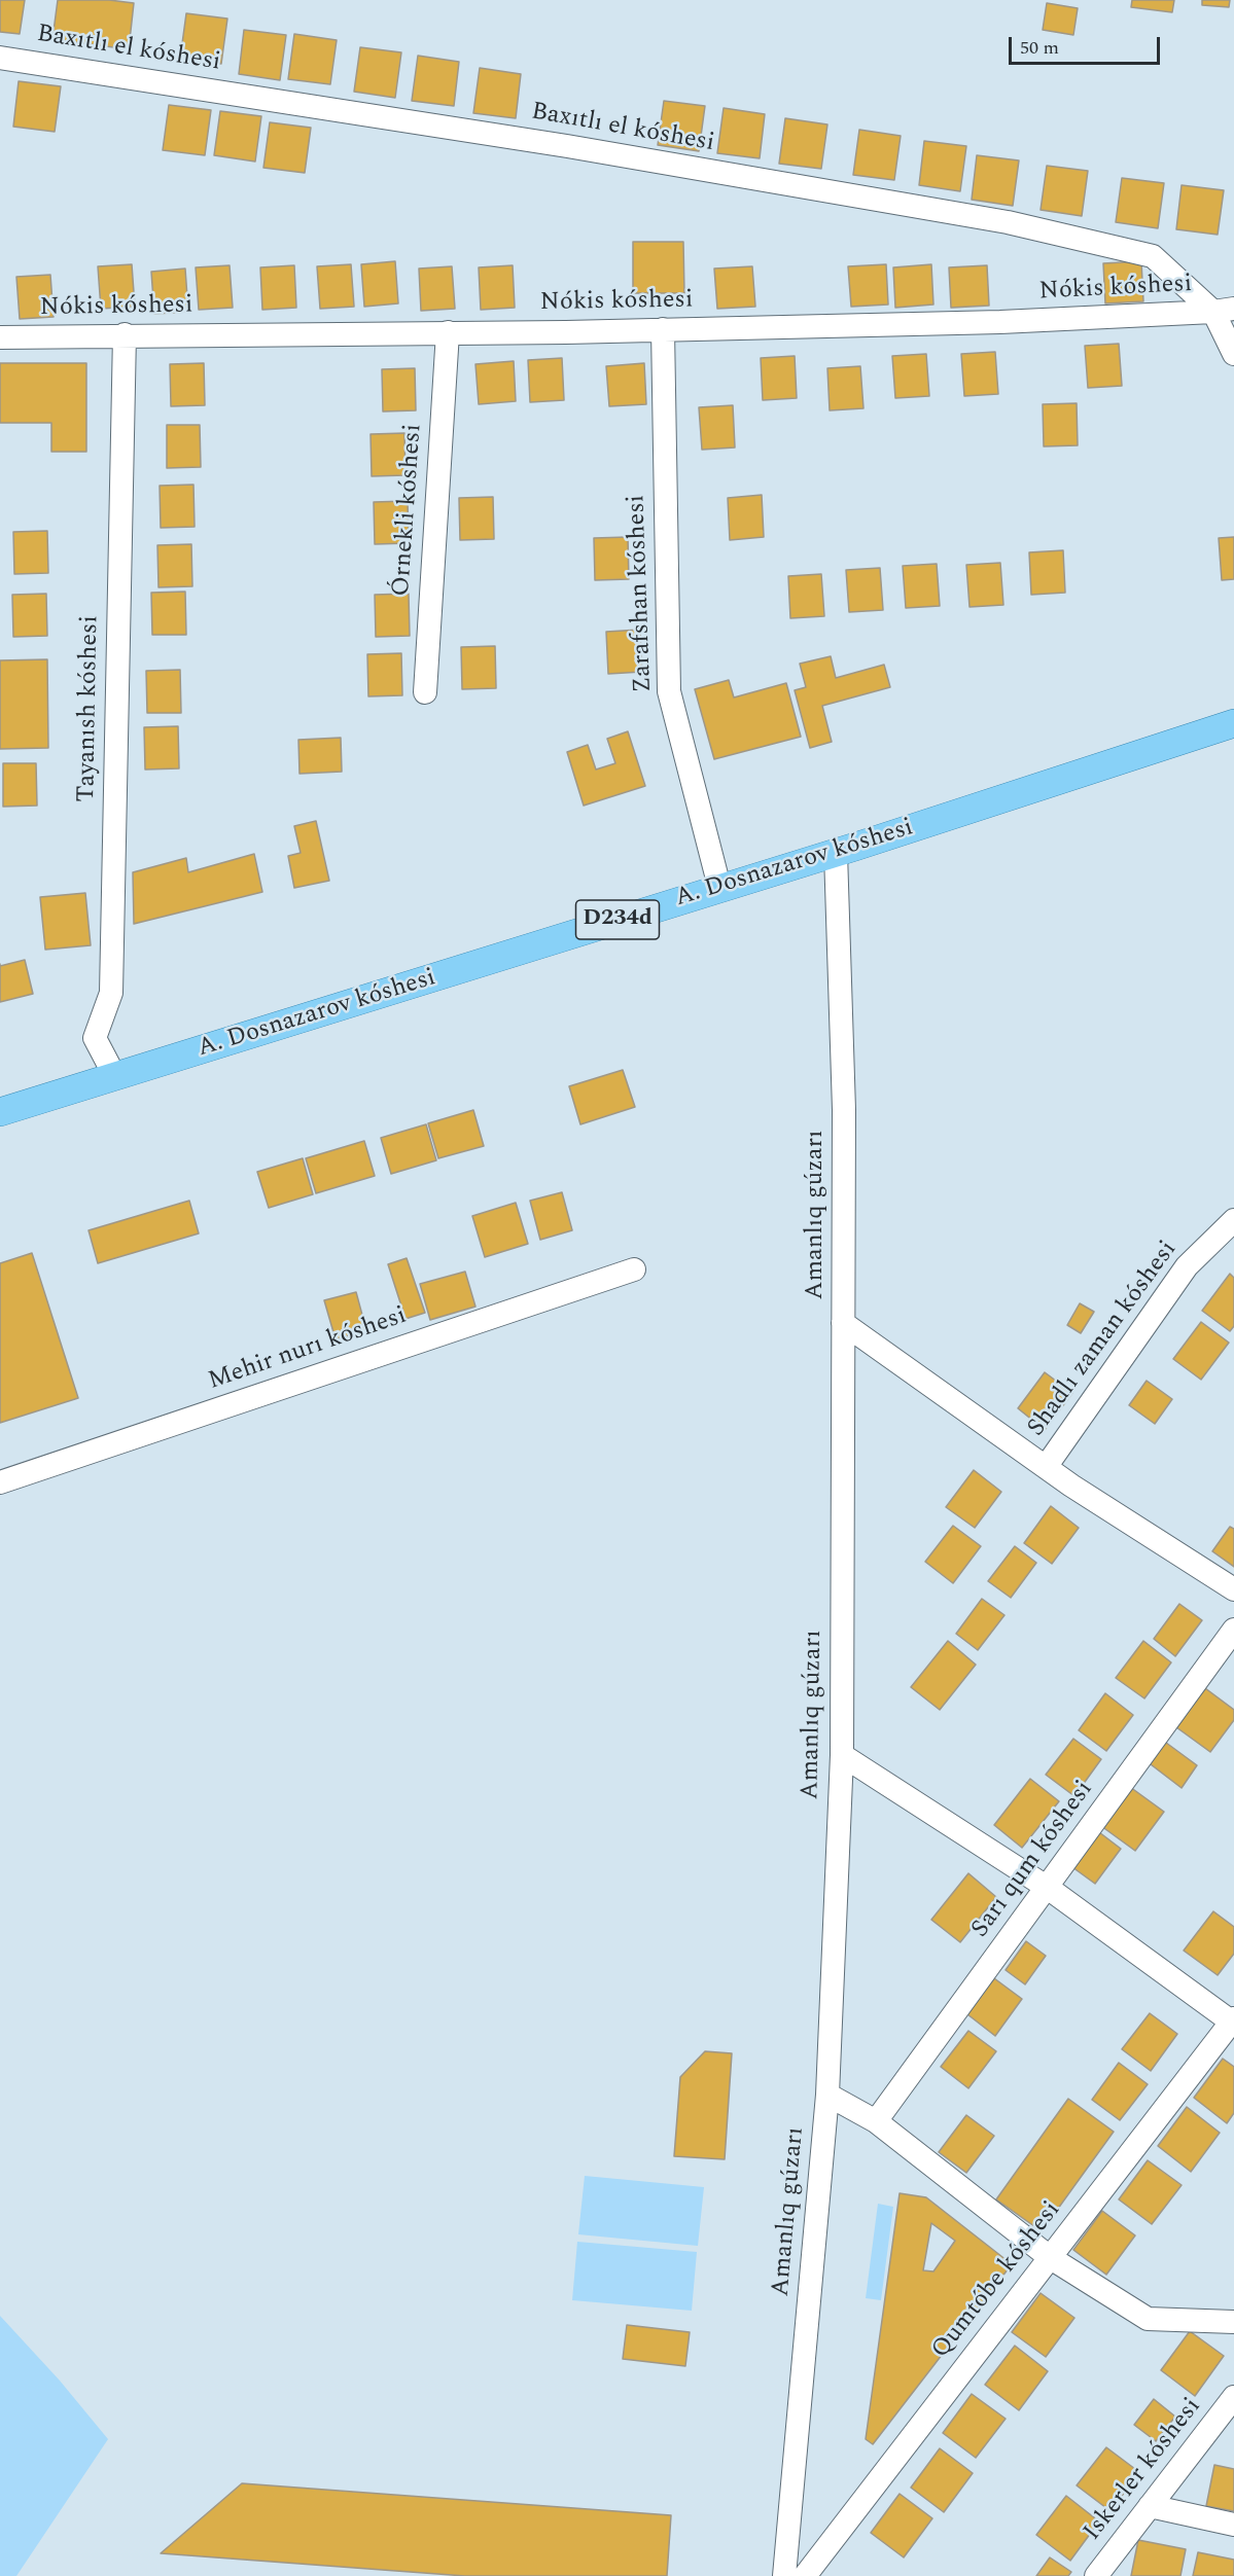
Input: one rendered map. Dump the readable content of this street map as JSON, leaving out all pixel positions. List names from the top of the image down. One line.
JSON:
{"streets":{"main road":["A. Dosnazarov kóshesi","D234d"],"street":["Baxıtlı el kóshesi","Nókis kóshesi","Órnekli kóshesi","Zarafshan kóshesi","Tayanısh kóshesi","Amanlıq gúzarı","Shadlı zaman kóshesi","Mehir nurı kóshesi","Sarı qum kóshesi","Qumtóbe kóshesi","Iskerler kóshesi"]},"crossings":[["Baxıtlı el kóshesi","Nókis kóshesi"],["Nókis kóshesi","Órnekli kóshesi"],["Nókis kóshesi","Zarafshan kóshesi"],["Nókis kóshesi","Tayanısh kóshesi"],["Zarafshan kóshesi","A. Dosnazarov kóshesi"],["Tayanısh kóshesi","A. Dosnazarov kóshesi"],["A. Dosnazarov kóshesi","Amanlıq gúzarı"]],"scale_bar":"50 m"}
